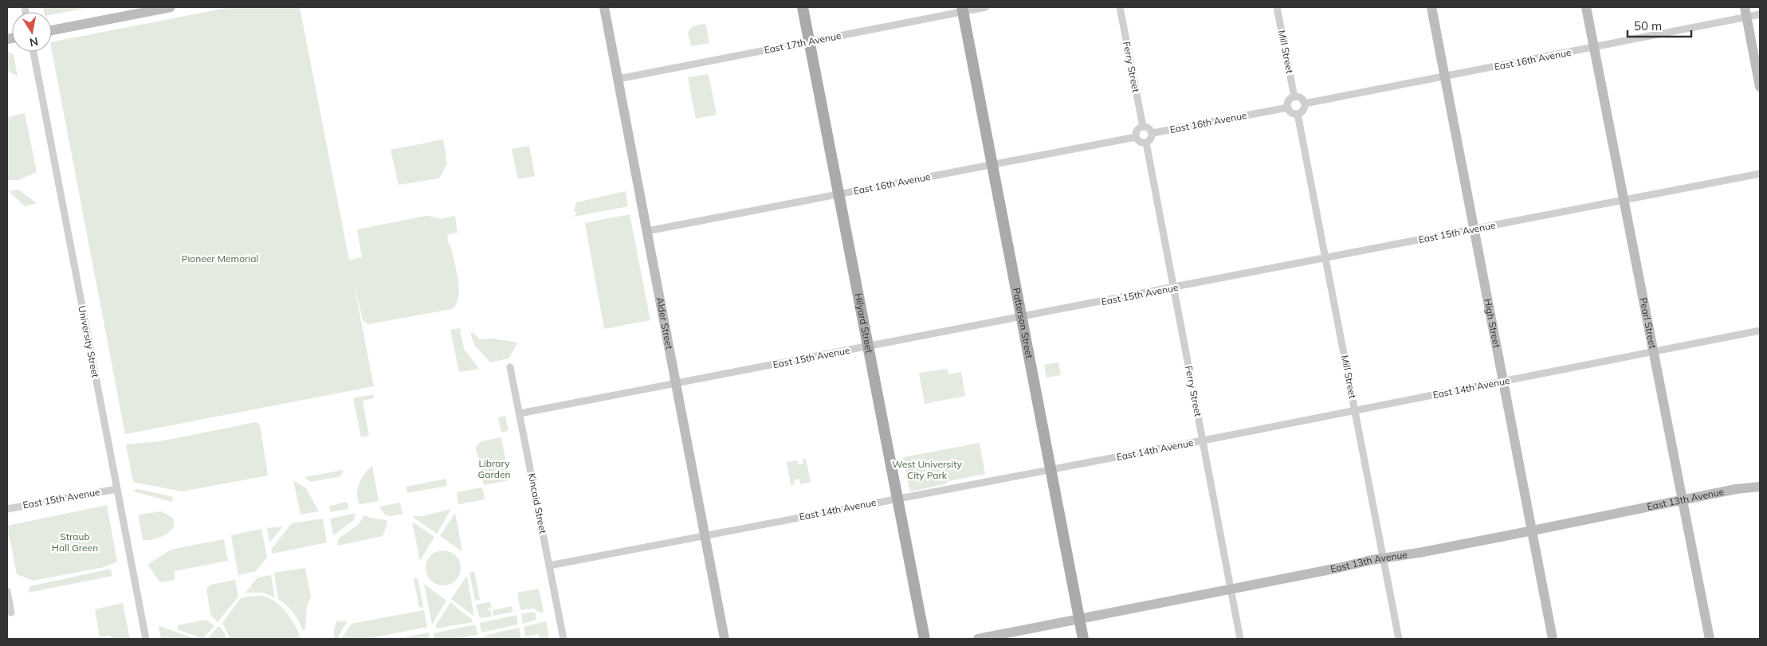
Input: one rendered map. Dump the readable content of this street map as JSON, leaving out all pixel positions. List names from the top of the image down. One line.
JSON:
{"streets":{"main road":["Alder Street","Pearl Street","Hilyard Street","Patterson Street","High Street","East 13th Avenue"],"street":["East 17th Avenue","Mill Street","East 16th Avenue","Ferry Street","East 15th Avenue","University Street","East 14th Avenue","Kincaid Street"]},"crossings":[["East 17th Avenue","Alder Street"],["East 17th Avenue","Hilyard Street"],["East 17th Avenue","Patterson Street"],["Mill Street","East 16th Avenue"],["Mill Street","East 15th Avenue"],["Mill Street","East 14th Avenue"],["Mill Street","East 13th Avenue"],["East 16th Avenue","Ferry Street"],["East 16th Avenue","Alder Street"],["East 16th Avenue","Pearl Street"],["East 16th Avenue","Hilyard Street"],["East 16th Avenue","Patterson Street"],["East 16th Avenue","High Street"],["Ferry Street","East 15th Avenue"],["Ferry Street","East 14th Avenue"],["Ferry Street","East 13th Avenue"],["East 15th Avenue","Alder Street"],["East 15th Avenue","Pearl Street"],["East 15th Avenue","Hilyard Street"],["East 15th Avenue","Patterson Street"],["East 15th Avenue","High Street"],["East 15th Avenue","University Street"],["East 15th Avenue","Kincaid Street"],["Alder Street","East 14th Avenue"],["Pearl Street","East 14th Avenue"],["Pearl Street","East 13th Avenue"],["Hilyard Street","East 14th Avenue"],["Patterson Street","East 14th Avenue"],["Patterson Street","East 13th Avenue"],["High Street","East 14th Avenue"],["High Street","East 13th Avenue"],["East 14th Avenue","Kincaid Street"]],"parks":["Pioneer Memorial","Library Garden","West University City Park","Straub Hall Green"],"scale_bar":"50 m","north":"bottom"}
